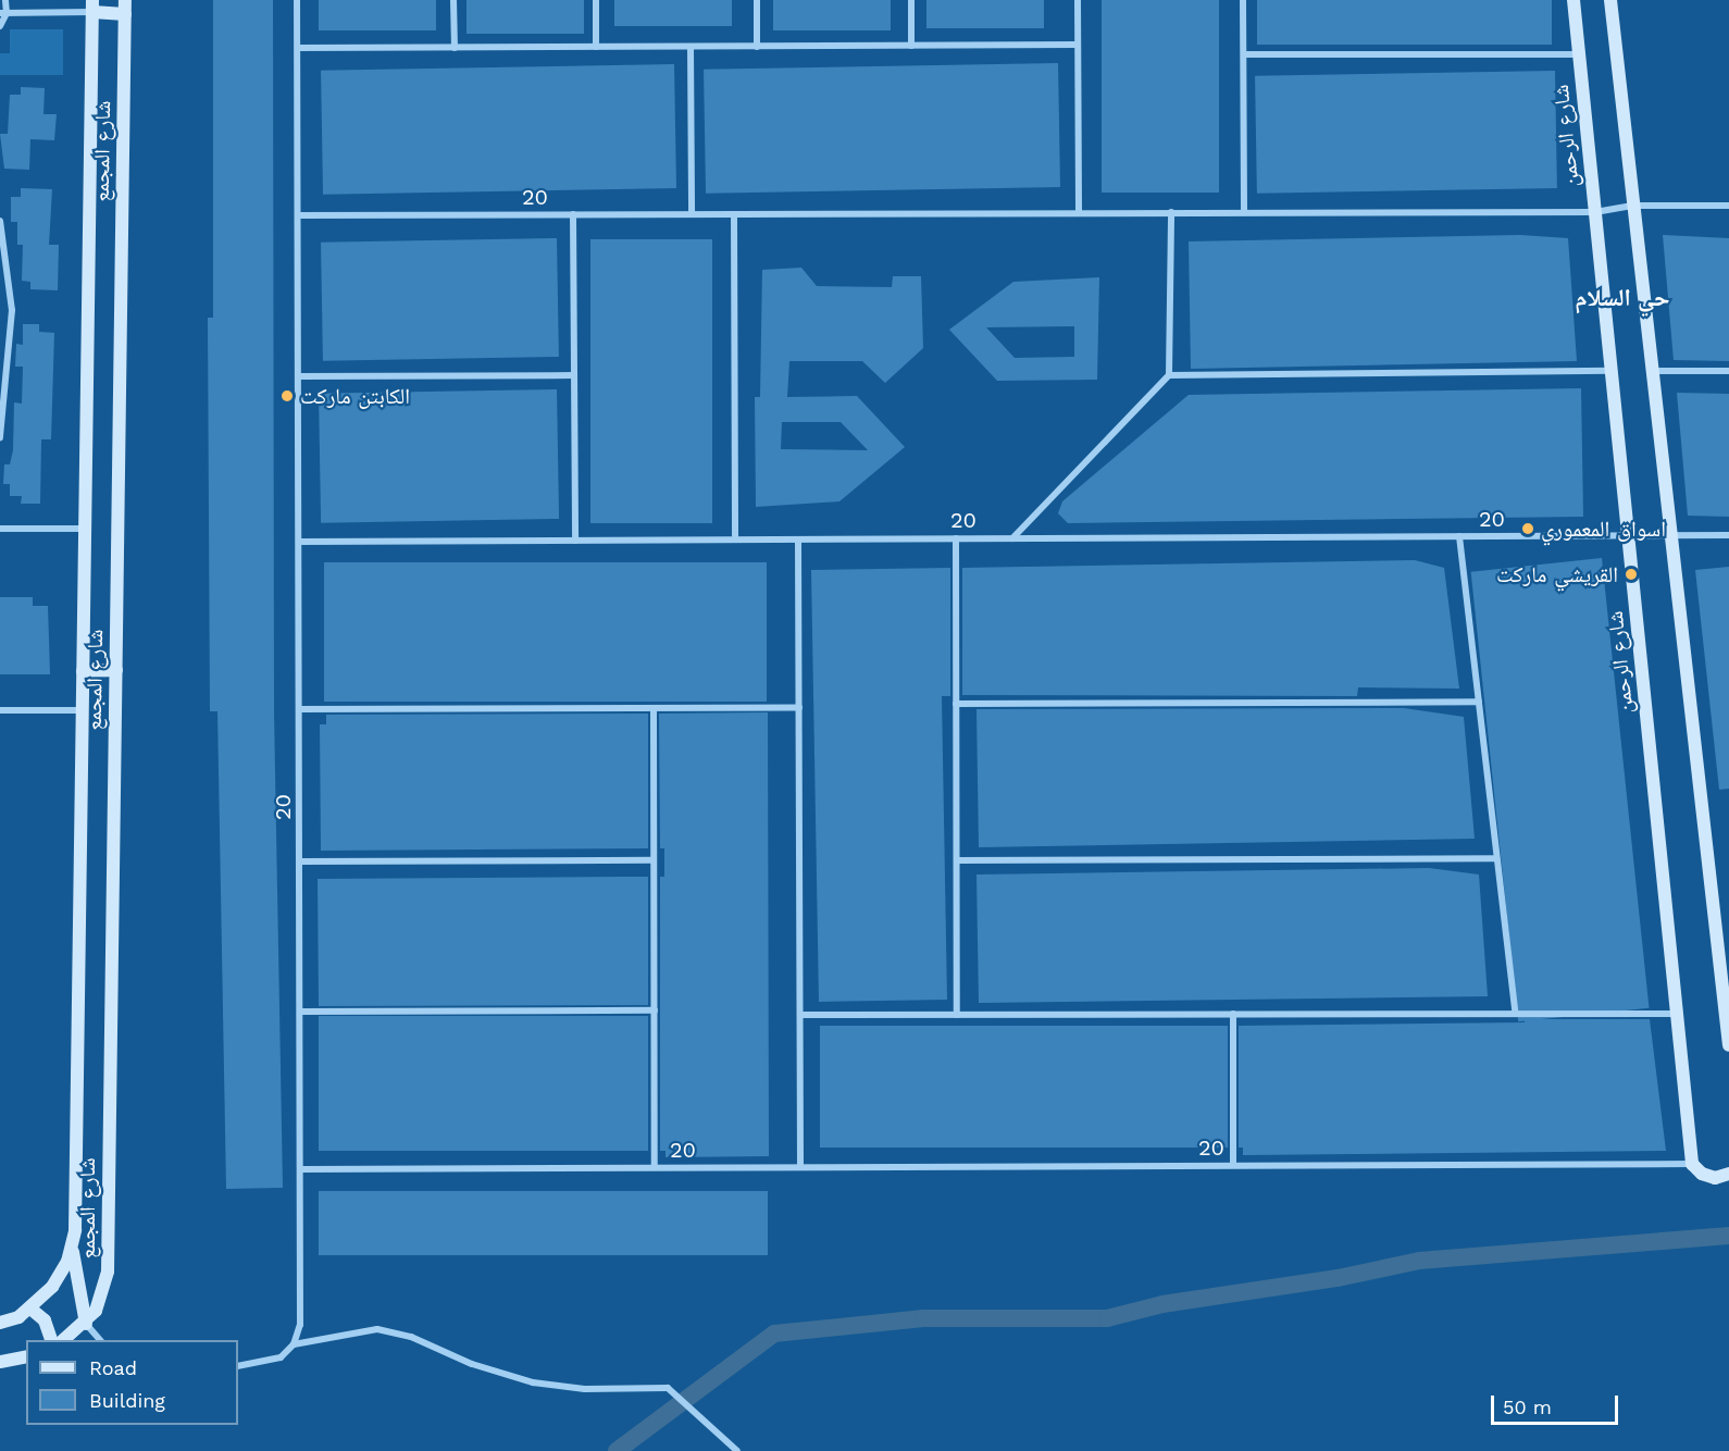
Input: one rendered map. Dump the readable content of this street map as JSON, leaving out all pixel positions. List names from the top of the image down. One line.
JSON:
{"streets":{"street":["شارع الرحمن","شارع المجمع","20"]},"crossings":[["شارع الرحمن","20"]],"districts":["حي السلام"],"places":["الكابتن ماركت","اسواق المعموري","القريشي ماركت"],"legend":["Road","Building"],"scale_bar":"50 m"}
